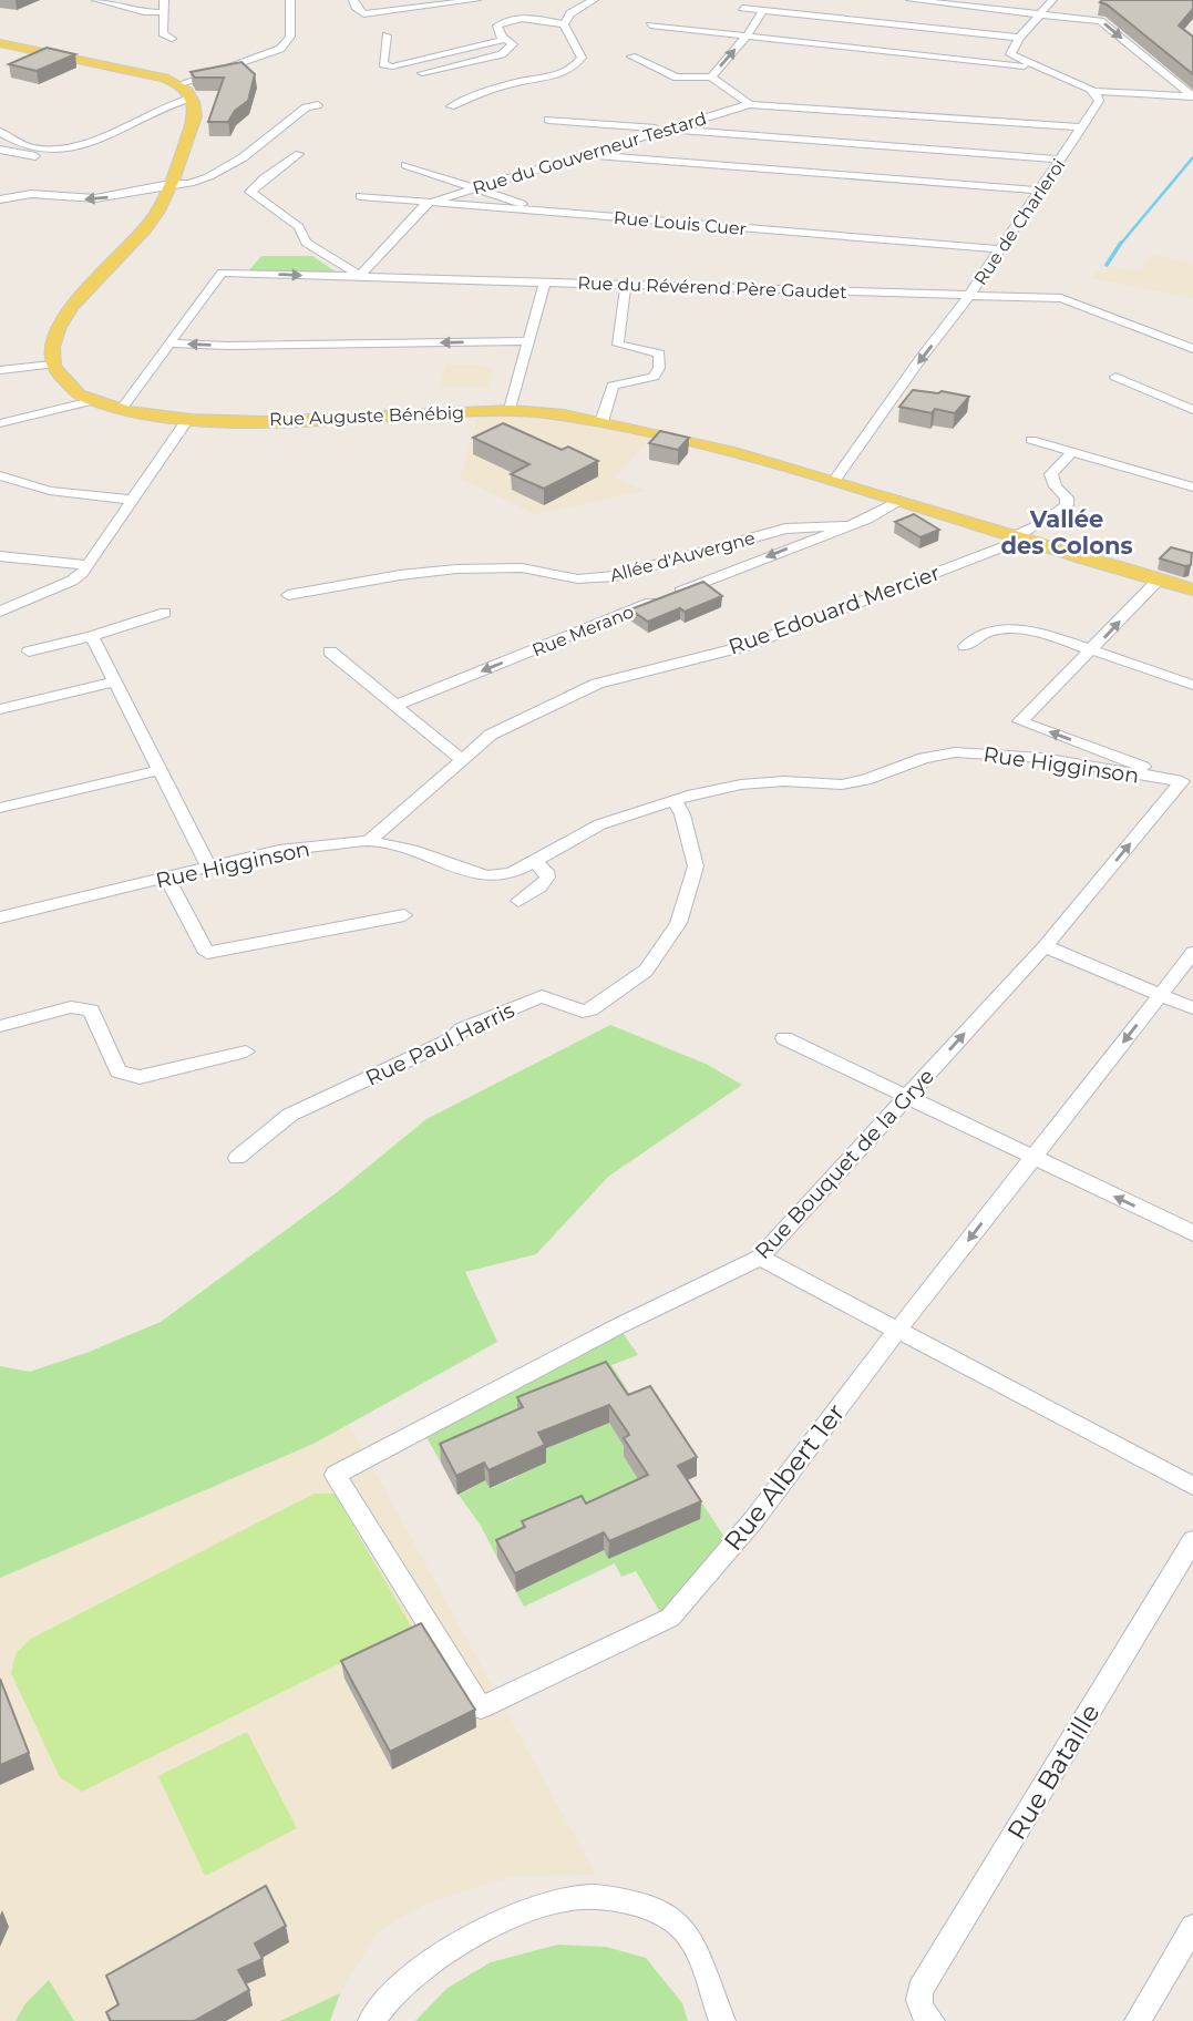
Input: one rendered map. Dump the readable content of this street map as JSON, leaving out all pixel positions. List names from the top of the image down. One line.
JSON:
{"streets":{"main road":["Rue Auguste Bénébig"],"street":["Rue du Gouverneur Testard","Rue de Charleroi","Rue Louis Cuer","Rue du Révérend Père Gaudet","Allée d'Auvergne","Rue Edouard Mercier","Rue Merano","Rue Higginson","Rue Paul Harris","Rue Bouquet de la Grye","Rue Albert 1er","Rue Bataille"]},"crossings":[["Rue du Gouverneur Testard","Rue Louis Cuer"],["Rue du Gouverneur Testard","Rue du Révérend Père Gaudet"],["Rue de Charleroi","Rue Louis Cuer"],["Rue de Charleroi","Rue du Révérend Père Gaudet"],["Rue de Charleroi","Rue Auguste Bénébig"],["Rue Auguste Bénébig","Rue Edouard Mercier"],["Rue Auguste Bénébig","Rue Merano"],["Allée d'Auvergne","Rue Merano"],["Rue Edouard Mercier","Rue Higginson"],["Rue Higginson","Rue Paul Harris"],["Rue Higginson","Rue Bouquet de la Grye"],["Rue Bouquet de la Grye","Rue Albert 1er"]],"one_way":["Rue de Charleroi","Rue Merano","Rue Bouquet de la Grye"],"districts":["Vallée des Colons"]}
